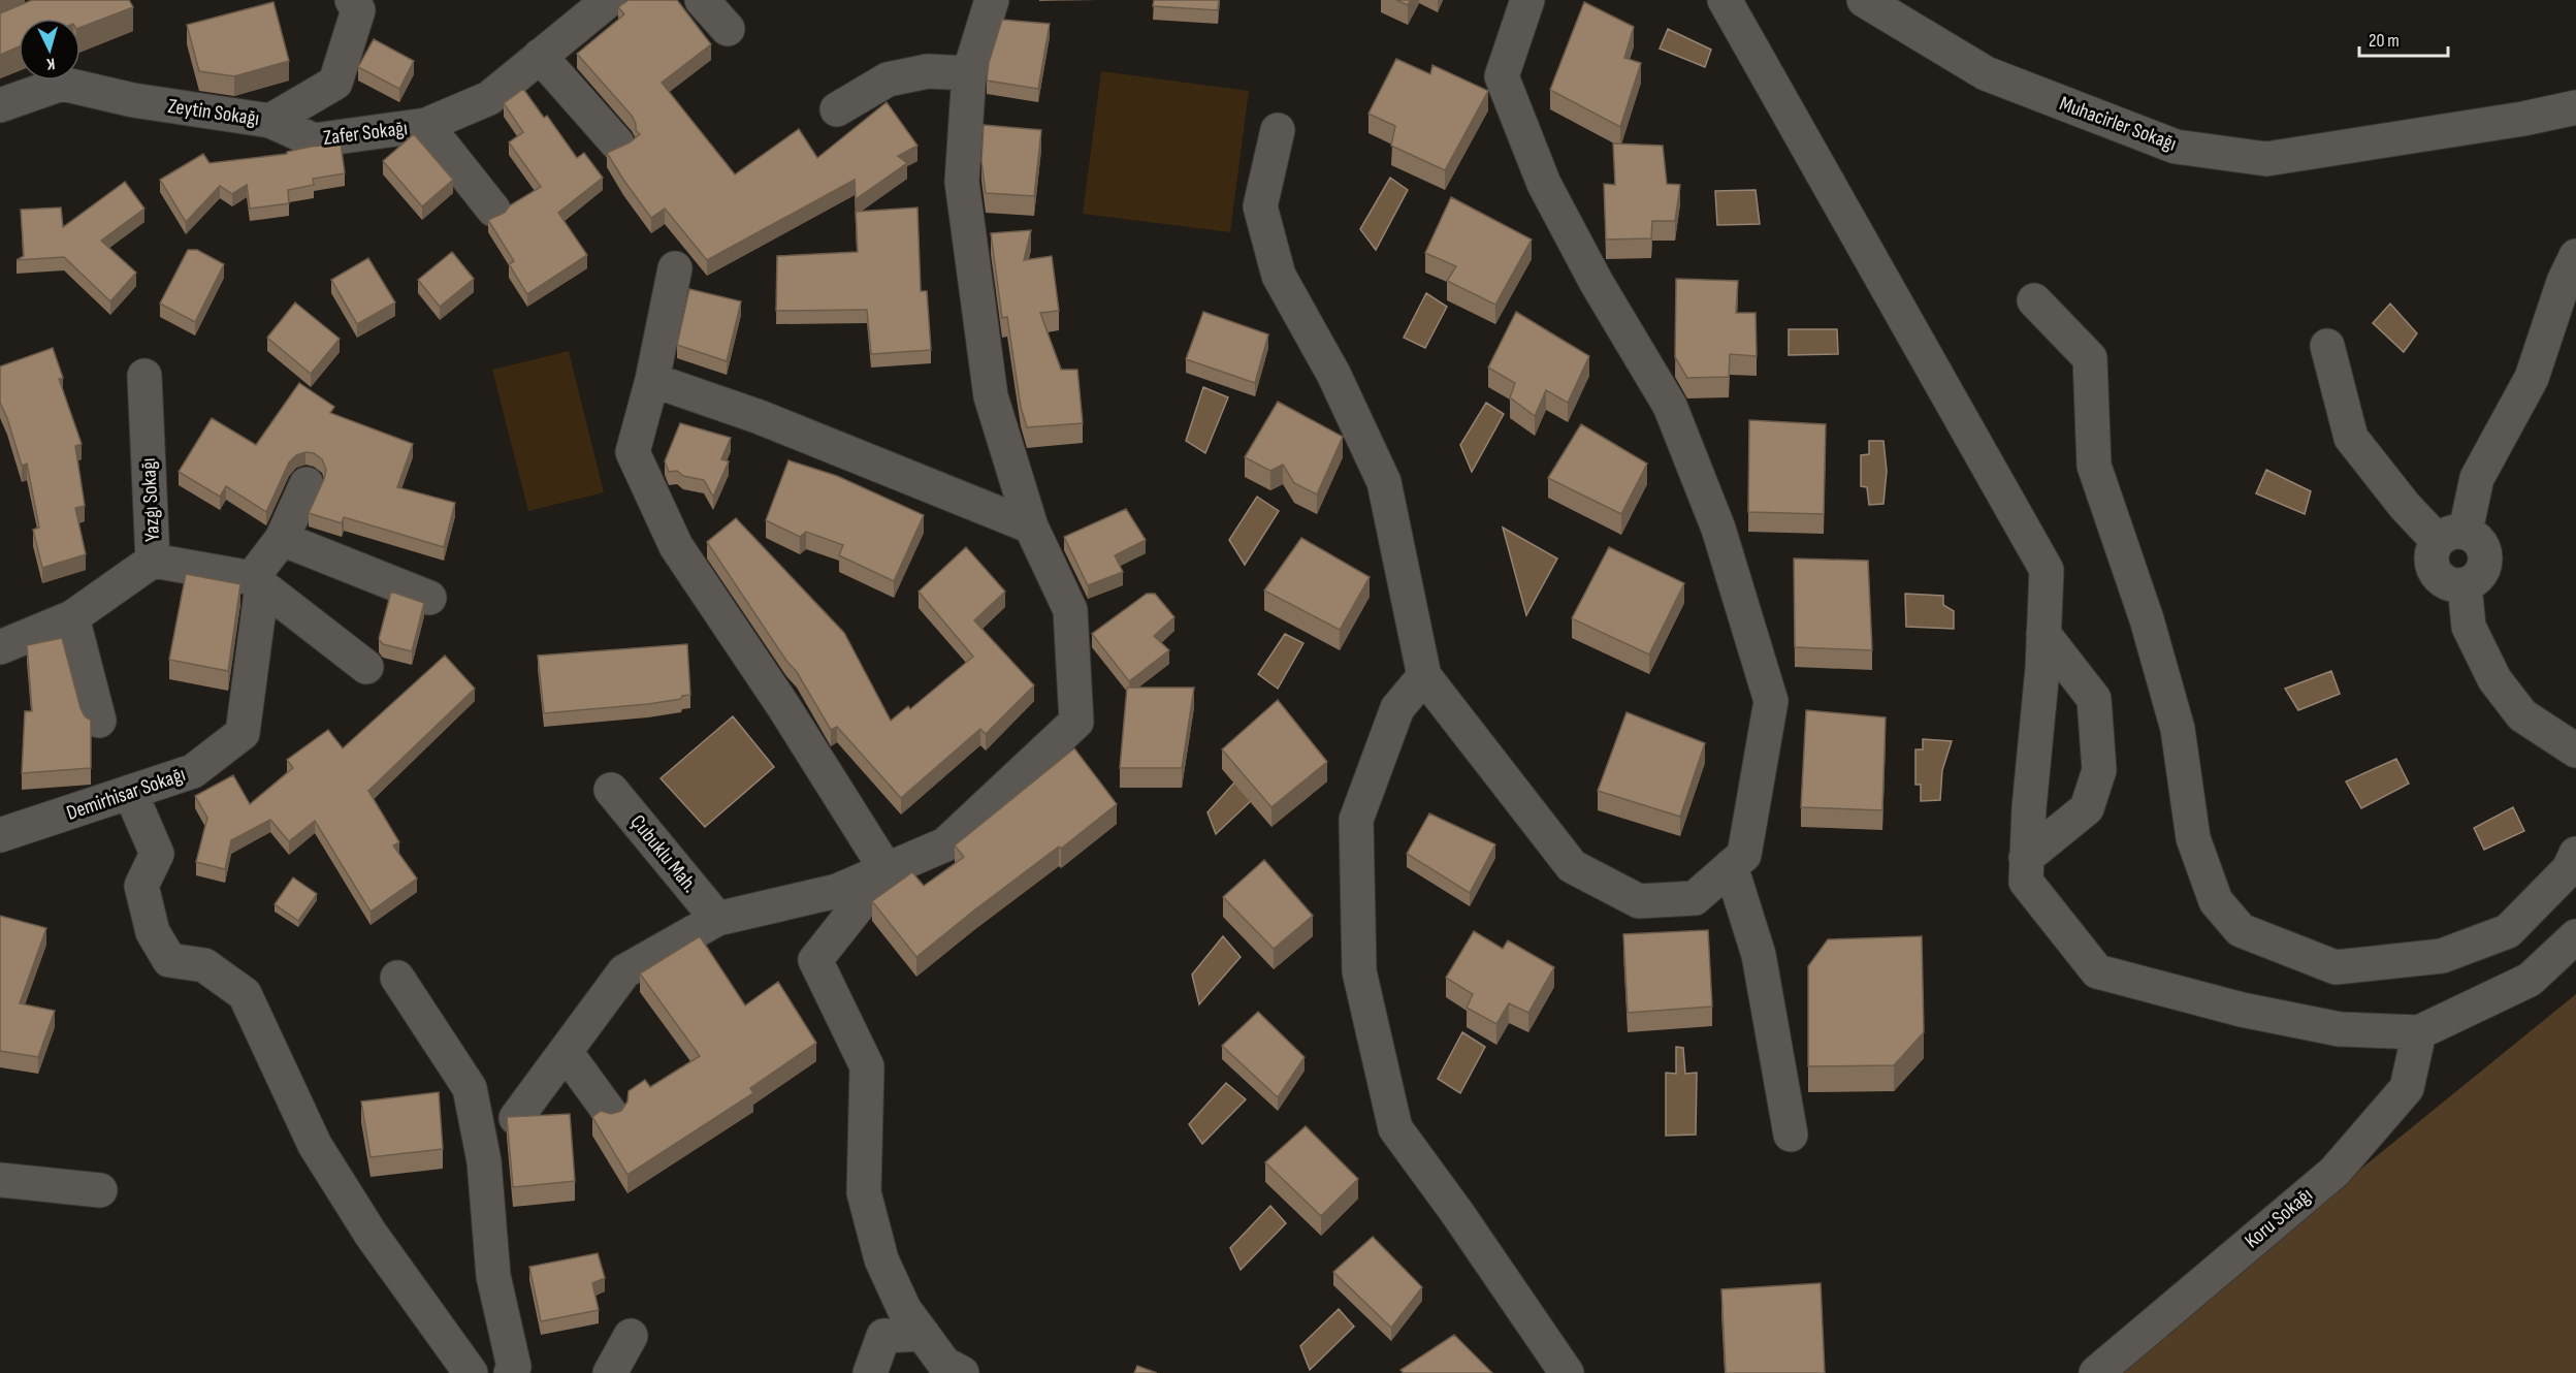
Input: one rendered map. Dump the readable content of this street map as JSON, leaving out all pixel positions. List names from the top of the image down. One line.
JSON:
{"streets":{"street":["Zeytin Sokağı","Muhacirler Sokağı","Zafer Sokağı","Yazgı Sokağı","Demirhisar Sokağı","Çubuklu Mah.","Koru Sokağı"]},"crossings":[["Zeytin Sokağı","Zafer Sokağı"]],"scale_bar":"20 m","north":"bottom"}
